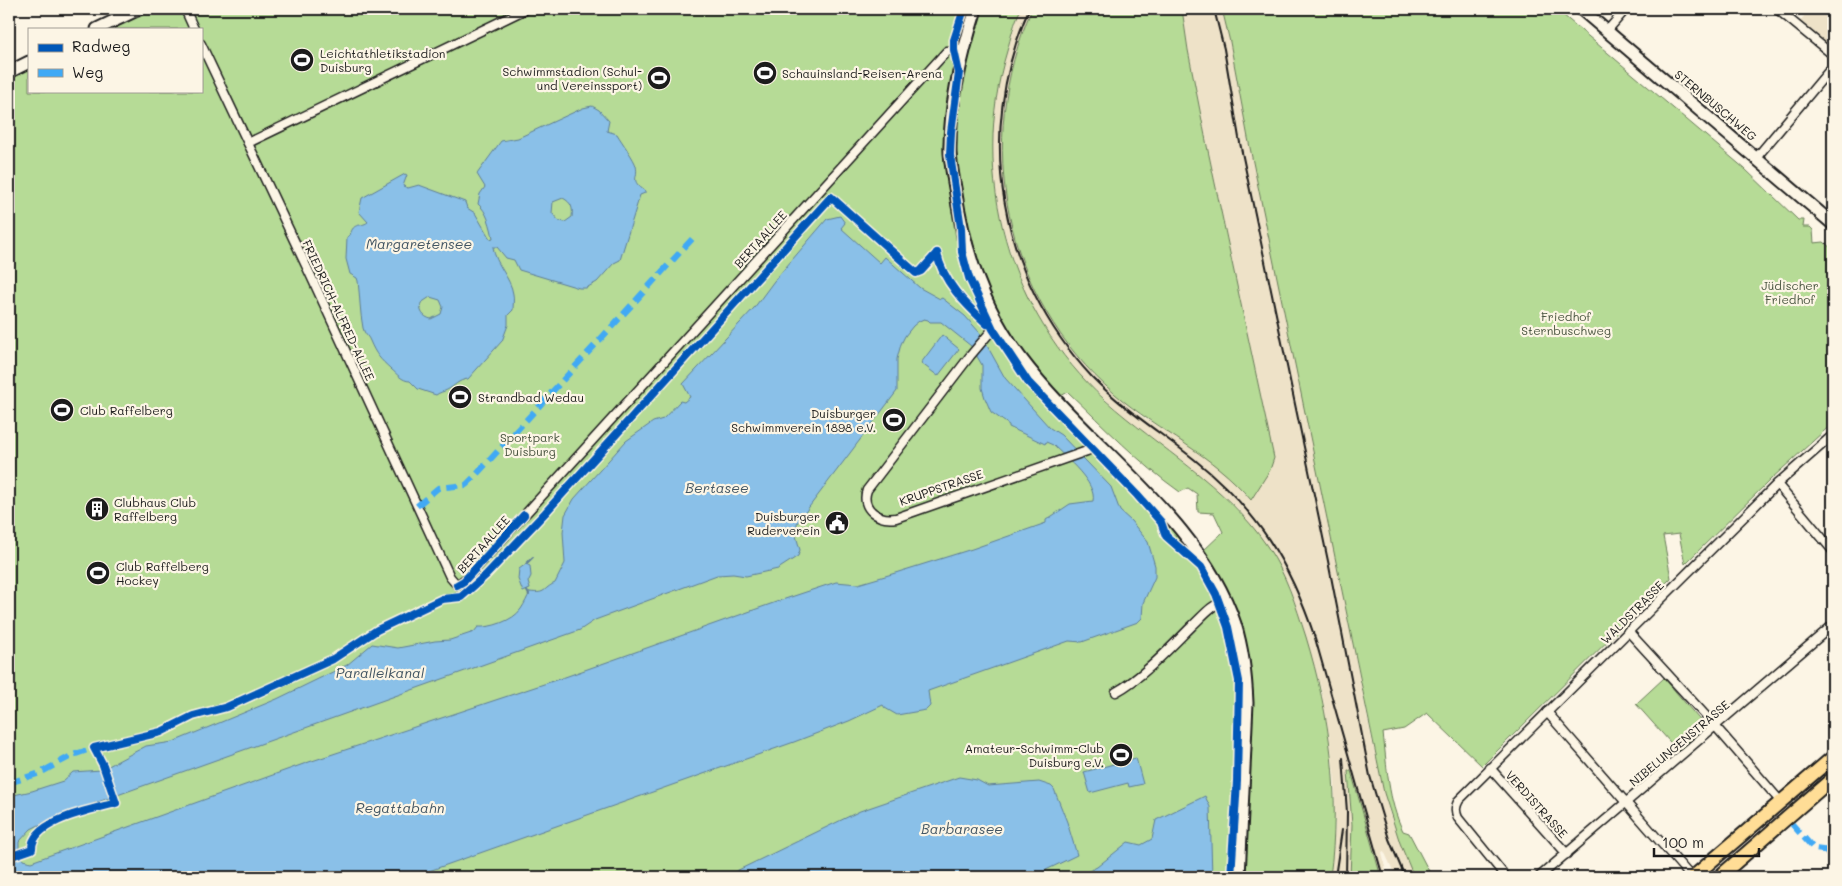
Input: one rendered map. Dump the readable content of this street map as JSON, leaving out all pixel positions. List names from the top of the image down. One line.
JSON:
{"streets":{"street":["STERNBUSCHWEG","BERTAALLEE","FRIEDRICH-ALFRED-ALLEE","KRUPPSTRASSE","WALDSTRASSE","NIBELUNGENSTRASSE","VERDISTRASSE"]},"crossings":[["BERTAALLEE","FRIEDRICH-ALFRED-ALLEE"],["WALDSTRASSE","VERDISTRASSE"],["NIBELUNGENSTRASSE","VERDISTRASSE"]],"water":["Margaretensee","Bertasee","Parallelkanal","Regattabahn","Barbarasee"],"parks":["Jüdischer Friedhof","Friedhof Sternbuschweg","Sportpark Duisburg"],"places":{"sports":["Leichtathletikstadion Duisburg","Schauinsland-Reisen-Arena","Schwimmstadion (Schul- und Vereinssport)","Strandbad Wedau","Club Raffelberg","Duisburger Schwimmverein 1898 e.V.","Club Raffelberg Hockey","Amateur-Schwimm-Club Duisburg e.V."],"building":["Clubhaus Club Raffelberg"],"public building":["Duisburger Ruderverein"]},"legend":["Radweg","Weg"],"scale_bar":"100 m"}
